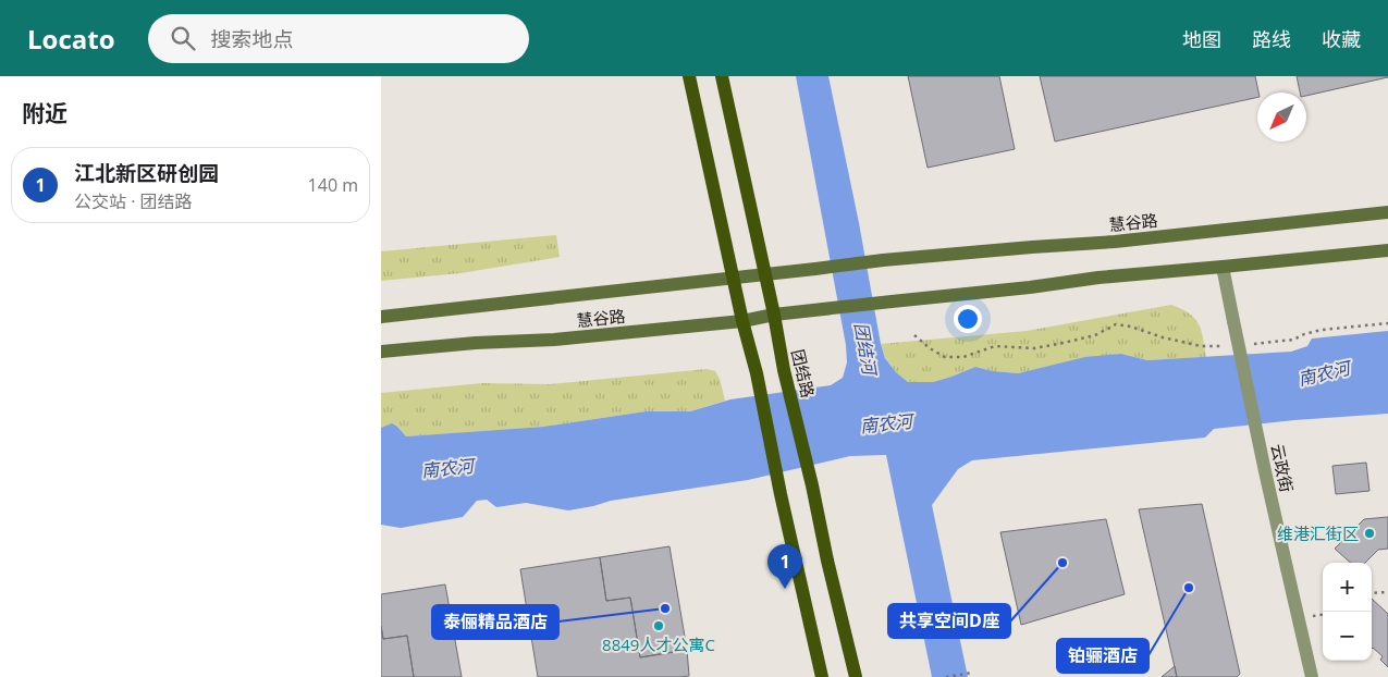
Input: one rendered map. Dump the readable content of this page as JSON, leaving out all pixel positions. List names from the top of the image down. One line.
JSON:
{"streets":{"main road":["慧谷路","团结路"],"street":["云政街"]},"crossings":[["慧谷路","团结路"],["慧谷路","云政街"]],"water":["团结河","南农河"],"places":["维港汇街区","共享空间D座","铂骊酒店","泰俪精品酒店","8849人才公寓C"],"north":"bottom left","page":{"header":"Locato","search":"搜索地点","nav":["地图","路线","收藏"],"heading":"附近","list":[{"mark":"1","name":"江北新区研创园","note":"公交站 · 团结路","value":"140 m"}],"pins":"1","map_buttons":["+","−"]}}
